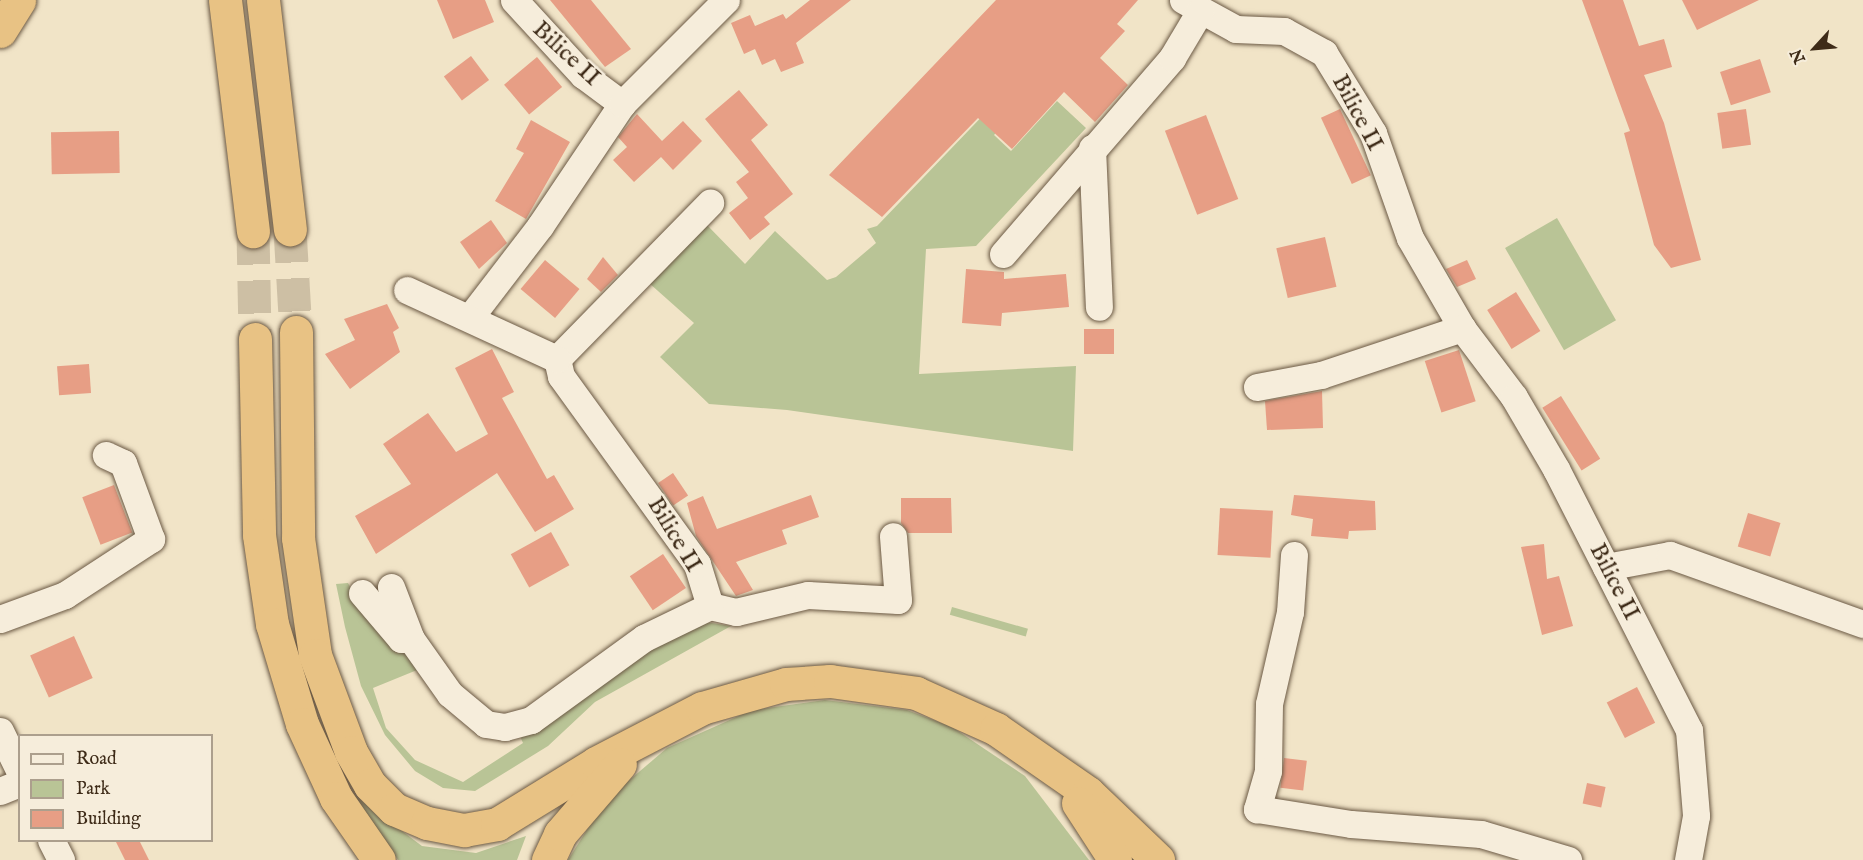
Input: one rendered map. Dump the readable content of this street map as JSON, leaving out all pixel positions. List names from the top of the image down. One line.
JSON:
{"streets":{"street":["Bilice II"]},"legend":["Road","Park","Building"],"north":"bottom left"}
